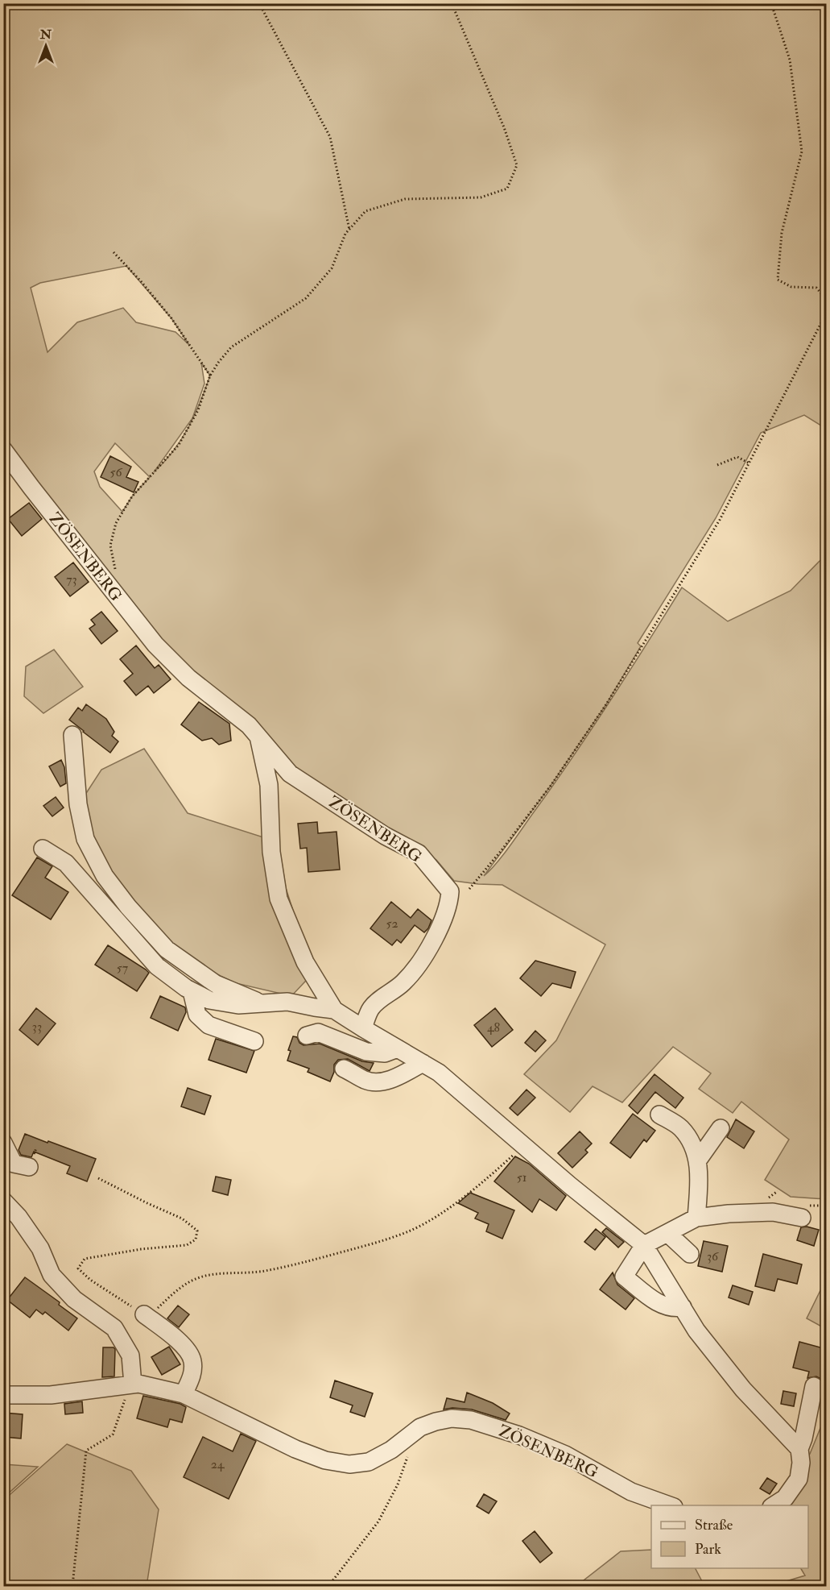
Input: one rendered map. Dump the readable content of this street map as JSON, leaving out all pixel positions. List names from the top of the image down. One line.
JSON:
{"streets":{"street":["ZÖSENBERG"]},"house_numbers":["56","73","52","57","33","48","51","36","24"],"legend":["Straße","Park"],"north":"top"}
